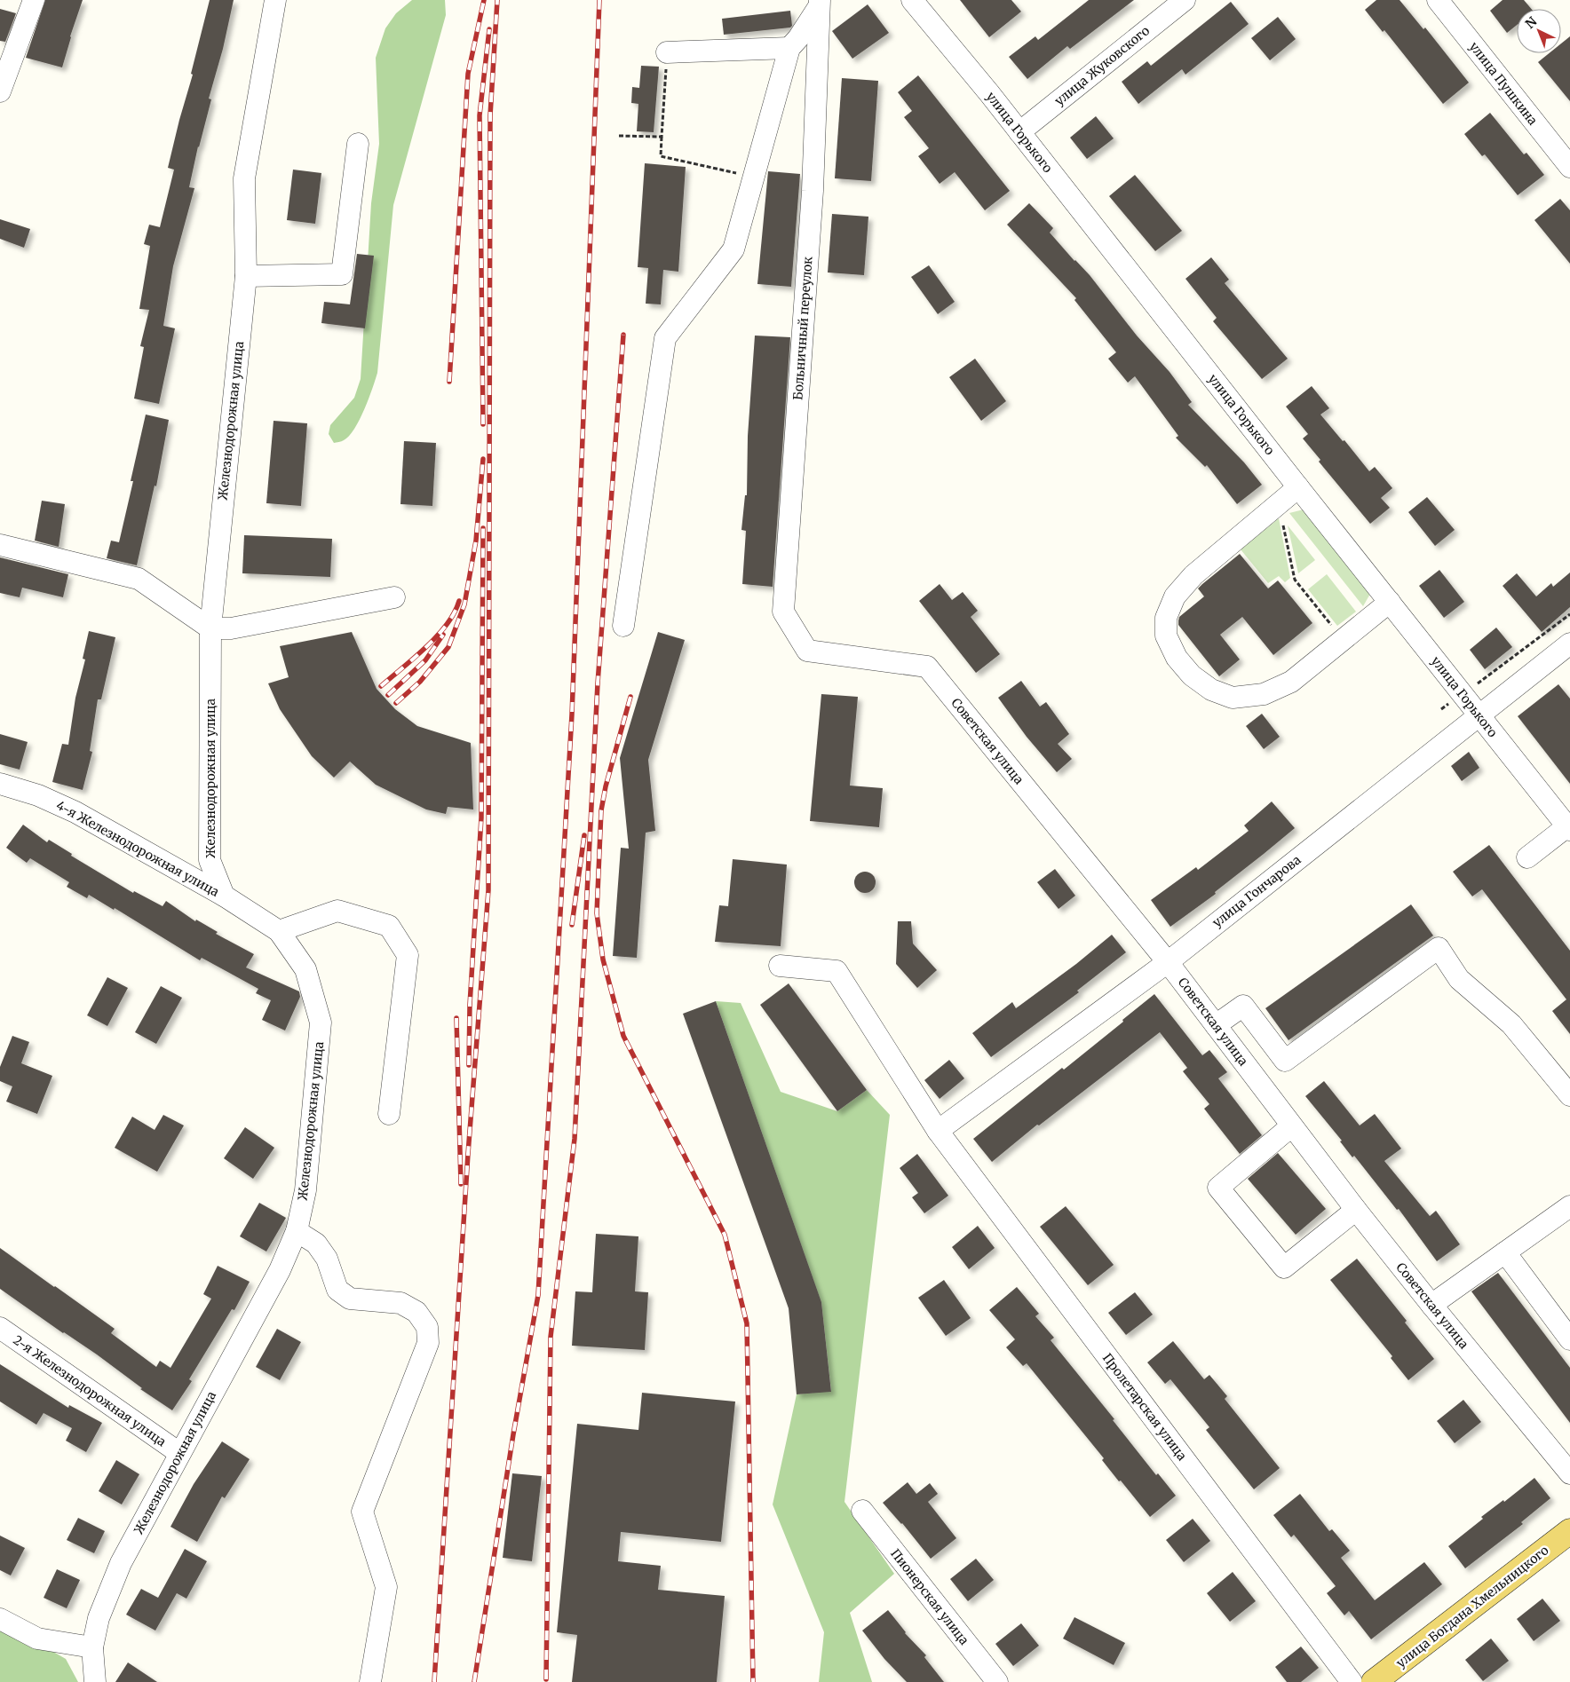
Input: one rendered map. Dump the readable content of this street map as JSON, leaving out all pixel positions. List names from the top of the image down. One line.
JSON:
{"streets":{"main road":["улица Богдана Хмельницкого"],"street":["улица Жуковского","улица Пушкина","улица Горького","Больничный переулок","Железнодорожная улица","Советская улица","4-я Железнодорожная улица","улица Гончарова","2-я Железнодорожная улица","Пролетарская улица","Пионерская улица"]},"crossings":[["улица Жуковского","улица Горького"],["улица Горького","улица Гончарова"],["Больничный переулок","Советская улица"],["Железнодорожная улица","4-я Железнодорожная улица"],["Железнодорожная улица","2-я Железнодорожная улица"],["Советская улица","улица Гончарова"],["улица Гончарова","Пролетарская улица"]],"north":"top left"}
